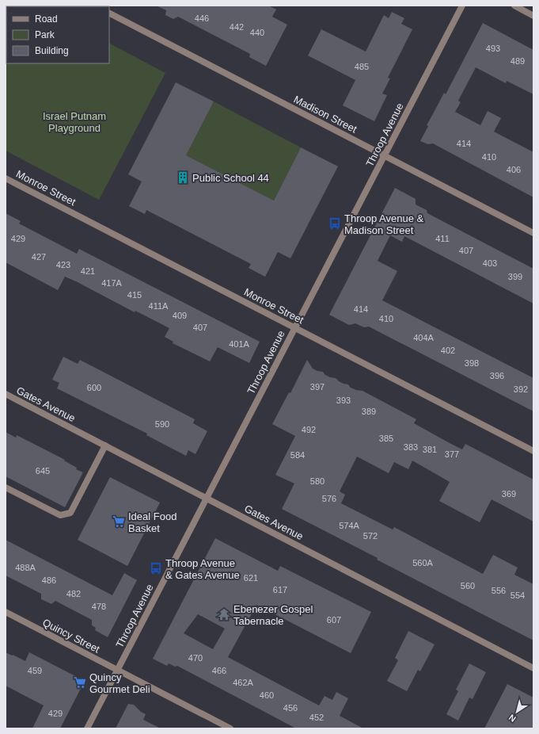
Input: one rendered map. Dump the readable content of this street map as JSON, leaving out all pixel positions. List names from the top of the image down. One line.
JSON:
{"streets":{"street":["Madison Street","Throop Avenue","Monroe Street","Gates Avenue","Quincy Street"]},"crossings":[["Madison Street","Throop Avenue"],["Throop Avenue","Monroe Street"],["Throop Avenue","Gates Avenue"],["Throop Avenue","Quincy Street"]],"parks":["Israel Putnam Playground"],"places":{"building":["Public School 44"],"bus stop":["Throop Avenue & Madison Street","Throop Avenue & Gates Avenue"],"supermarket":["Ideal Food Basket","Quincy Gourmet Deli"],"temple":["Ebenezer Gospel Tabernacle"]},"house_numbers":["446","442","440","493","489","485","414","410","406","429","411","407","427","403","423","421","399","417A","415","411A","414","409","410","407","404A","401A","402","398","396","397","600","392","393","389","590","492","385","383","381","377","584","645","580","369","576","574A","572","560A","488A","621","486","560","617","556","482","554","478","607","470","459","466","462A","460","456","429","452"],"legend":["Road","Park","Building"],"north":"bottom left"}
